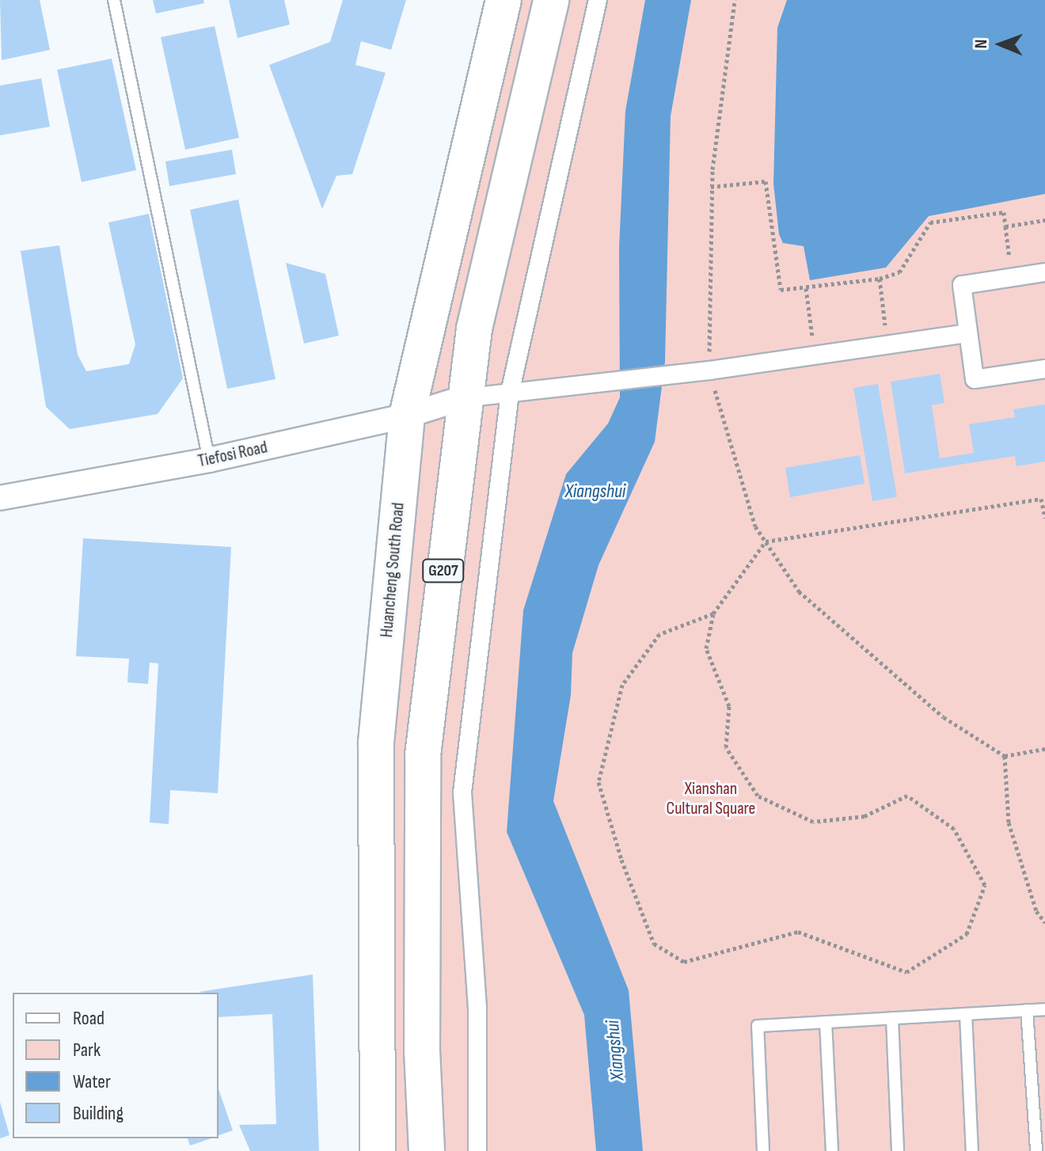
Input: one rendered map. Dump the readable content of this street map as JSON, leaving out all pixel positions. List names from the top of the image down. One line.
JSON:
{"streets":{"highway":["Huancheng South Road","G207"],"street":["Tiefosi Road"]},"crossings":[["Tiefosi Road","Huancheng South Road"],["Tiefosi Road","G207"]],"water":["Xiangshui"],"parks":["Xianshan Cultural Square"],"legend":["Road","Park","Water","Building"],"north":"left"}
